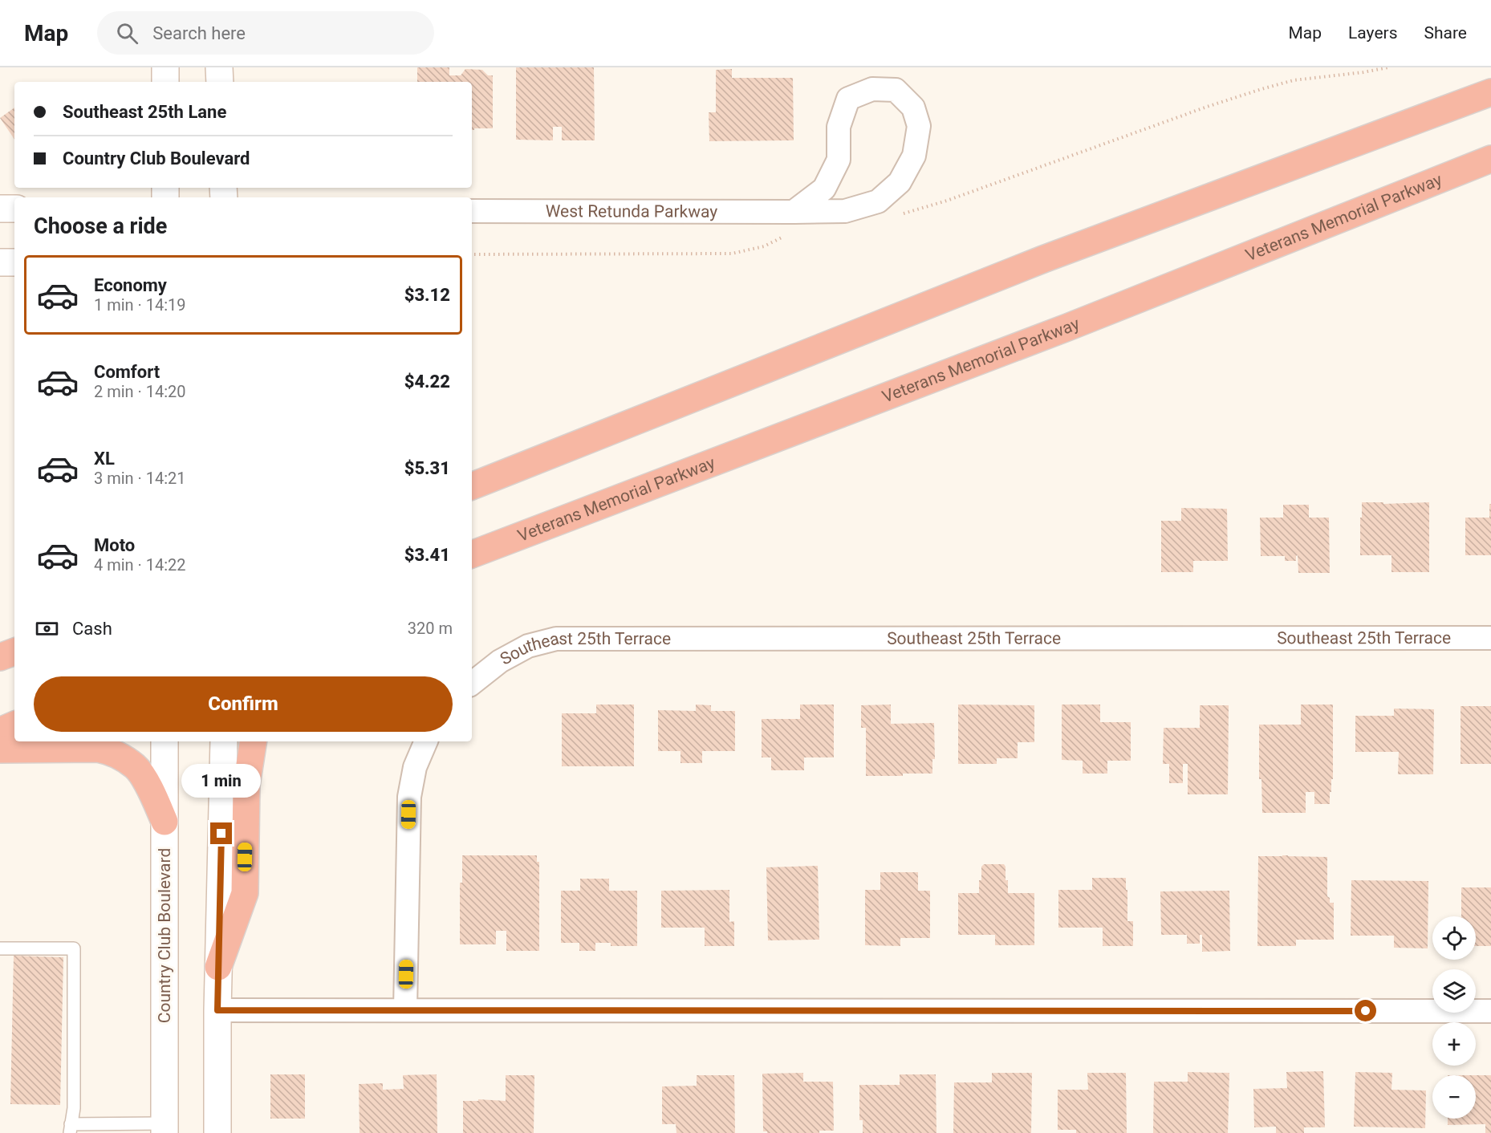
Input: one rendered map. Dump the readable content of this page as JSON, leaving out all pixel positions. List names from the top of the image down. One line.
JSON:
{"streets":{"highway":["Veterans Memorial Parkway"],"main road":["Country Club Boulevard"],"street":["West Retunda Parkway","Southeast 25th Terrace"]},"page":{"header":"Map","search":"Search here","nav":["Map","Layers","Share"],"banner":["Southeast 25th Lane","Country Club Boulevard"],"heading":"Choose a ride","list":[{"name":"Economy","note":"1 min · 14:19","value":"$3.12"},{"name":"Comfort","note":"2 min · 14:20","value":"$4.22"},{"name":"XL","note":"3 min · 14:21","value":"$5.31"},{"name":"Moto","note":"4 min · 14:22","value":"$3.41"}],"pay":["Cash","320 m"],"buttons":"Confirm","bubble":"1 min","map_buttons":["+","−"]}}
